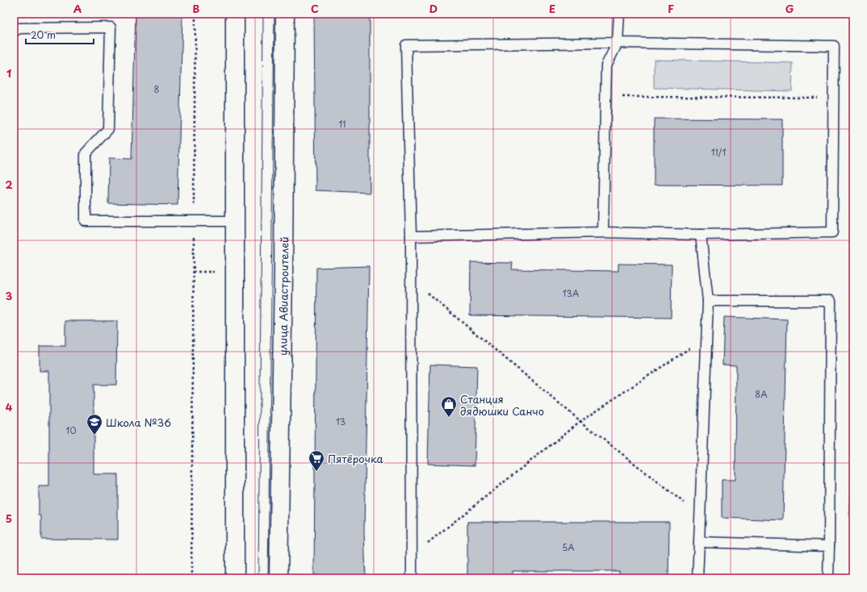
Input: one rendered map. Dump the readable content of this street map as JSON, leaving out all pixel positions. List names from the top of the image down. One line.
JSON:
{"streets":{"main road":["улица Авиастроителей"]},"places":{"shop":["Станция дядюшки Санчо"],"school or university":["Школа №36"],"supermarket":["Пятёрочка"]},"house_numbers":["8","11","11/1","13А","8А","13","10","5А"],"scale_bar":"20 m","grid":{"columns":["A","B","C","D","E","F","G"],"rows":["1","2","3","4","5"]}}
